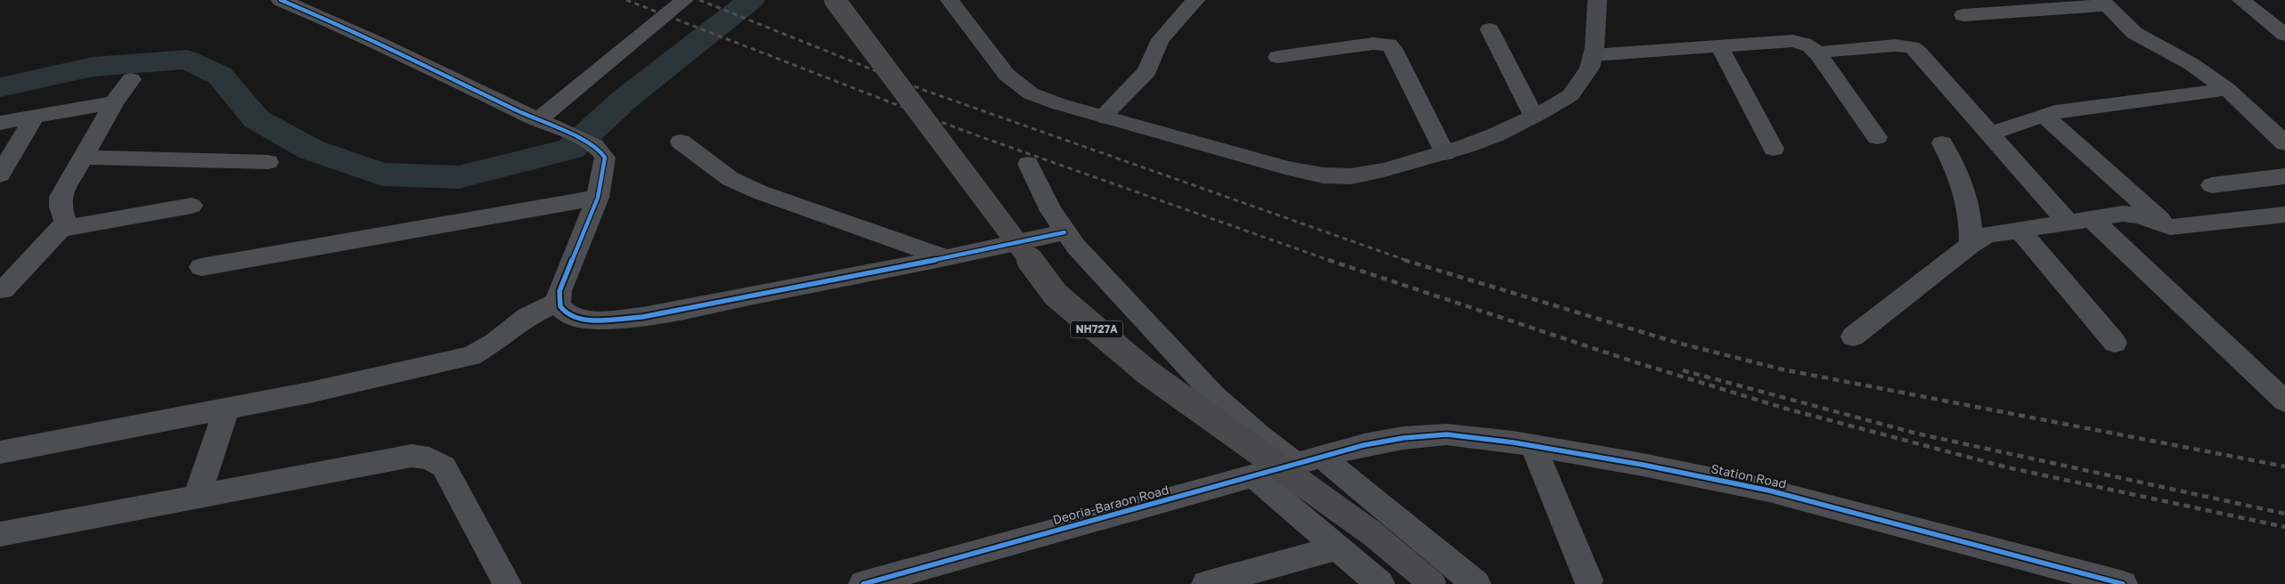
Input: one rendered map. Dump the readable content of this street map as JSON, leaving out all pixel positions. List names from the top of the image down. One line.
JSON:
{"streets":{"highway":["NH727A"],"street":["Station Road","Deoria-Baraon Road"]},"crossings":[["Station Road","Deoria-Baraon Road"]]}
